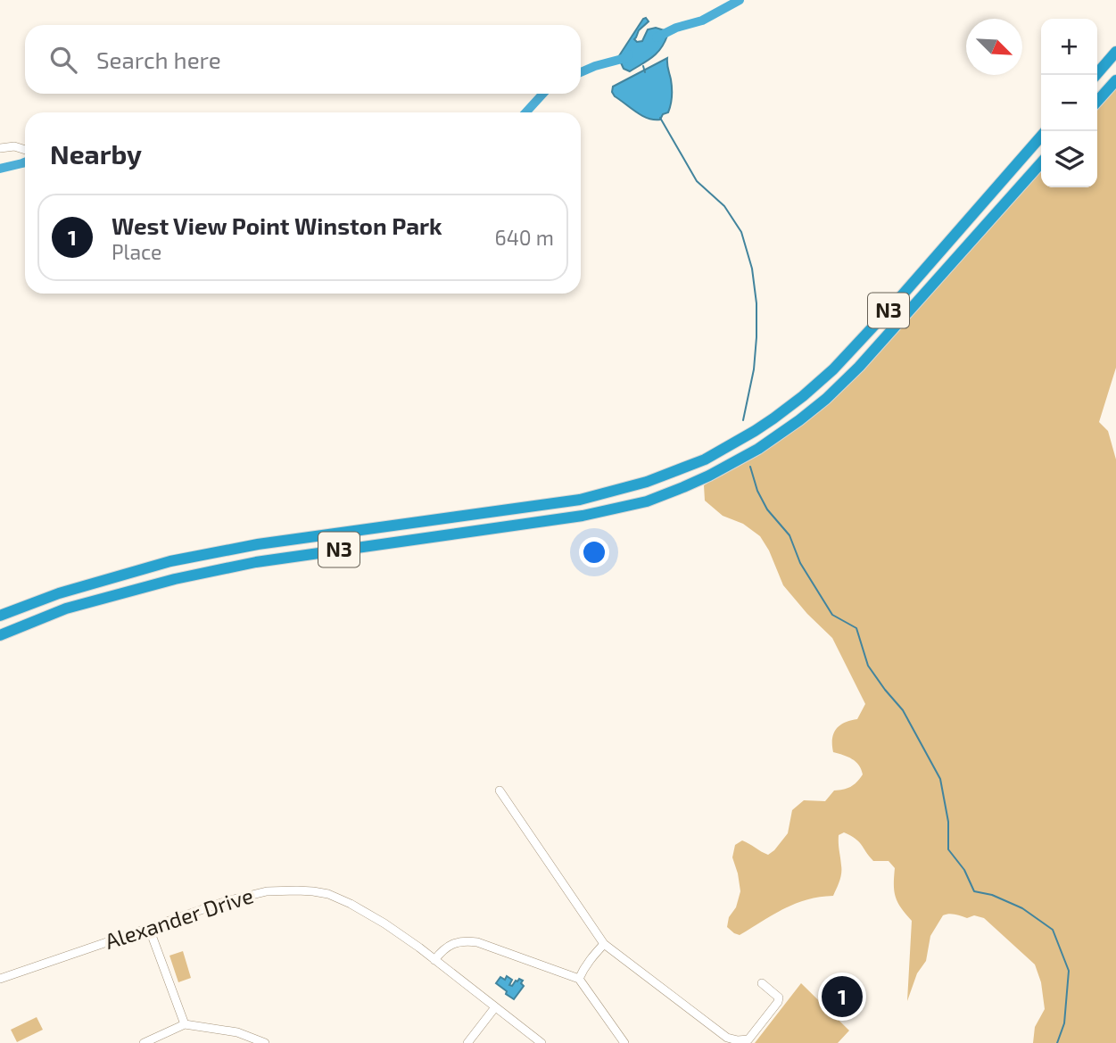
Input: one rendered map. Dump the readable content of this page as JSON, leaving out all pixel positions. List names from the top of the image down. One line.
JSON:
{"streets":{"highway":["N3"],"street":["Alexander Drive"]},"north":"bottom right","page":{"map_buttons":["+","−"],"search":"Search here","heading":"Nearby","list":[{"mark":"1","name":"West View Point Winston Park","note":"Place","value":"640 m"}],"pins":"1"}}
